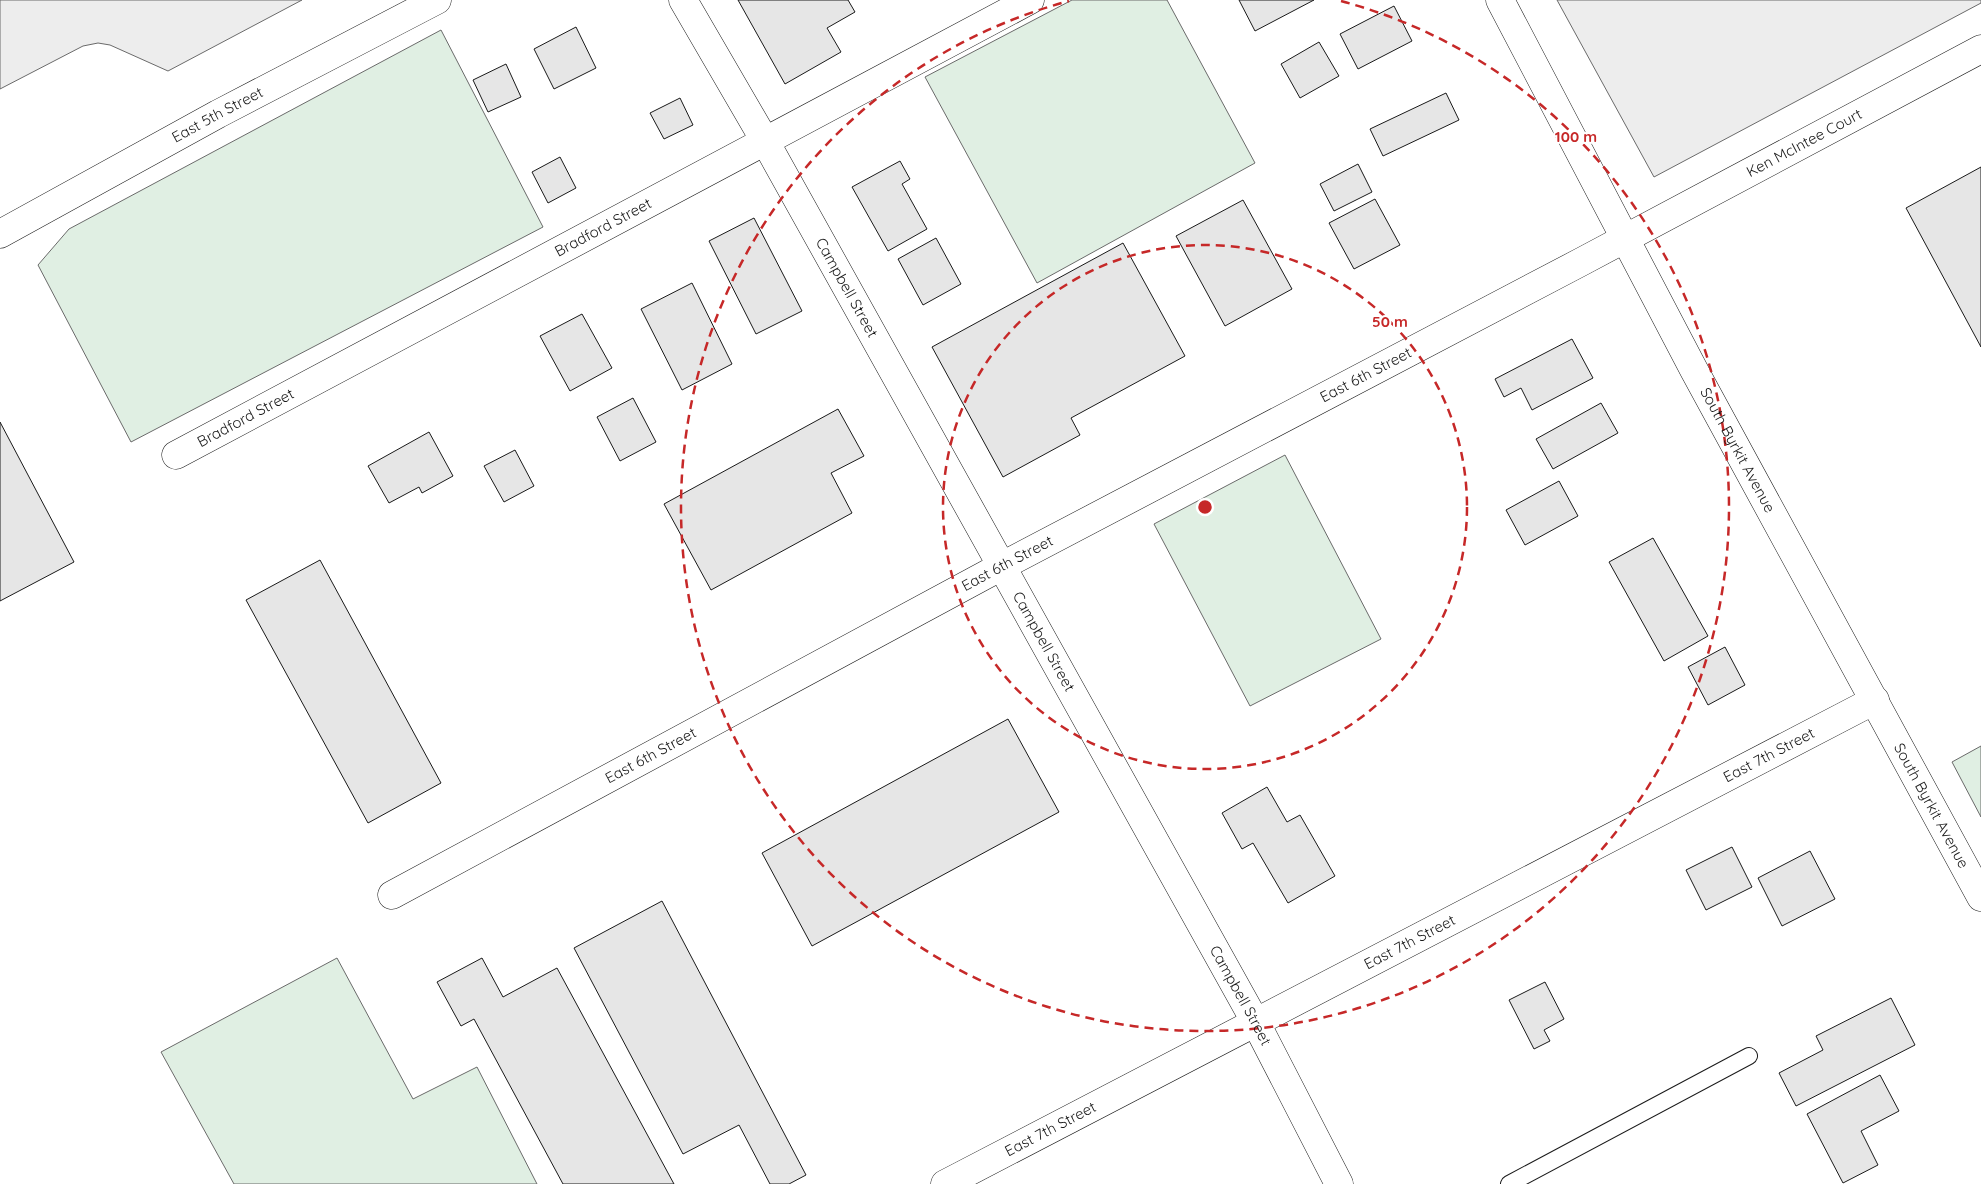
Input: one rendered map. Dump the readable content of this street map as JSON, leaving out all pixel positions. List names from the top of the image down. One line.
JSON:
{"streets":{"street":["East 5th Street","Ken McIntee Court","Bradford Street","Campbell Street","East 6th Street","South Byrkit Avenue","East 7th Street"]},"crossings":[["Ken McIntee Court","East 6th Street"],["Ken McIntee Court","South Byrkit Avenue"],["Bradford Street","Campbell Street"],["Campbell Street","East 6th Street"],["Campbell Street","East 7th Street"],["East 6th Street","South Byrkit Avenue"],["South Byrkit Avenue","East 7th Street"]],"rings":["100 m","50 m"]}
